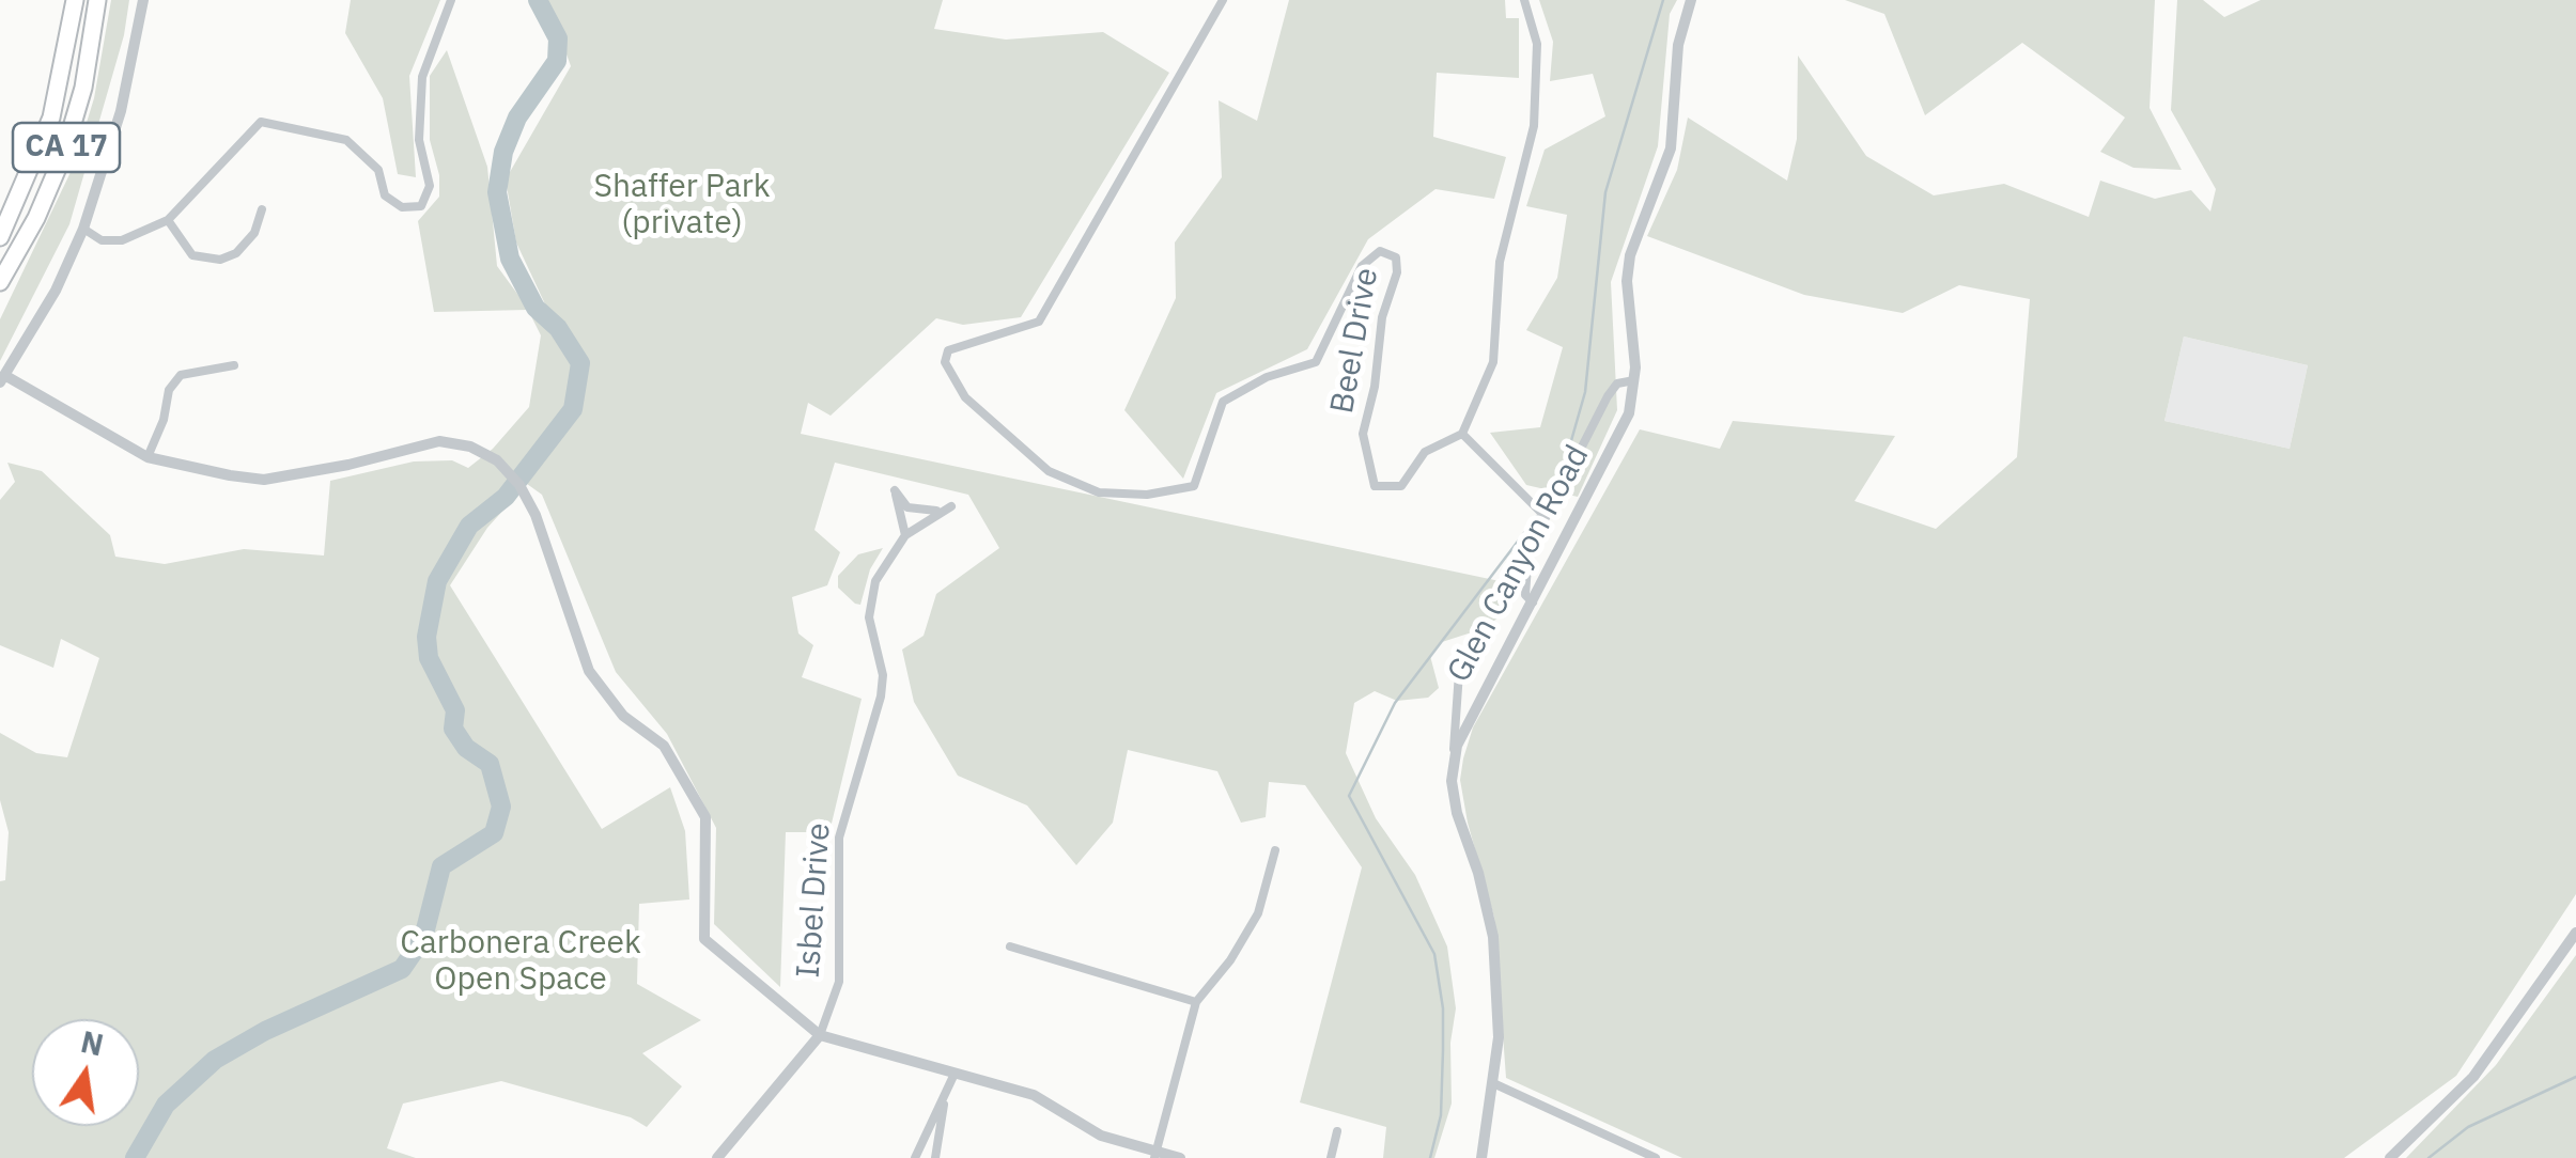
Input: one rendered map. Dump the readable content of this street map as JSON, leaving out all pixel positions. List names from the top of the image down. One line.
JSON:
{"streets":{"highway":["CA 17"],"street":["Beel Drive","Glen Canyon Road","Isbel Drive"]},"parks":["Shaffer Park (private)","Carbonera Creek Open Space"],"north":"top"}
